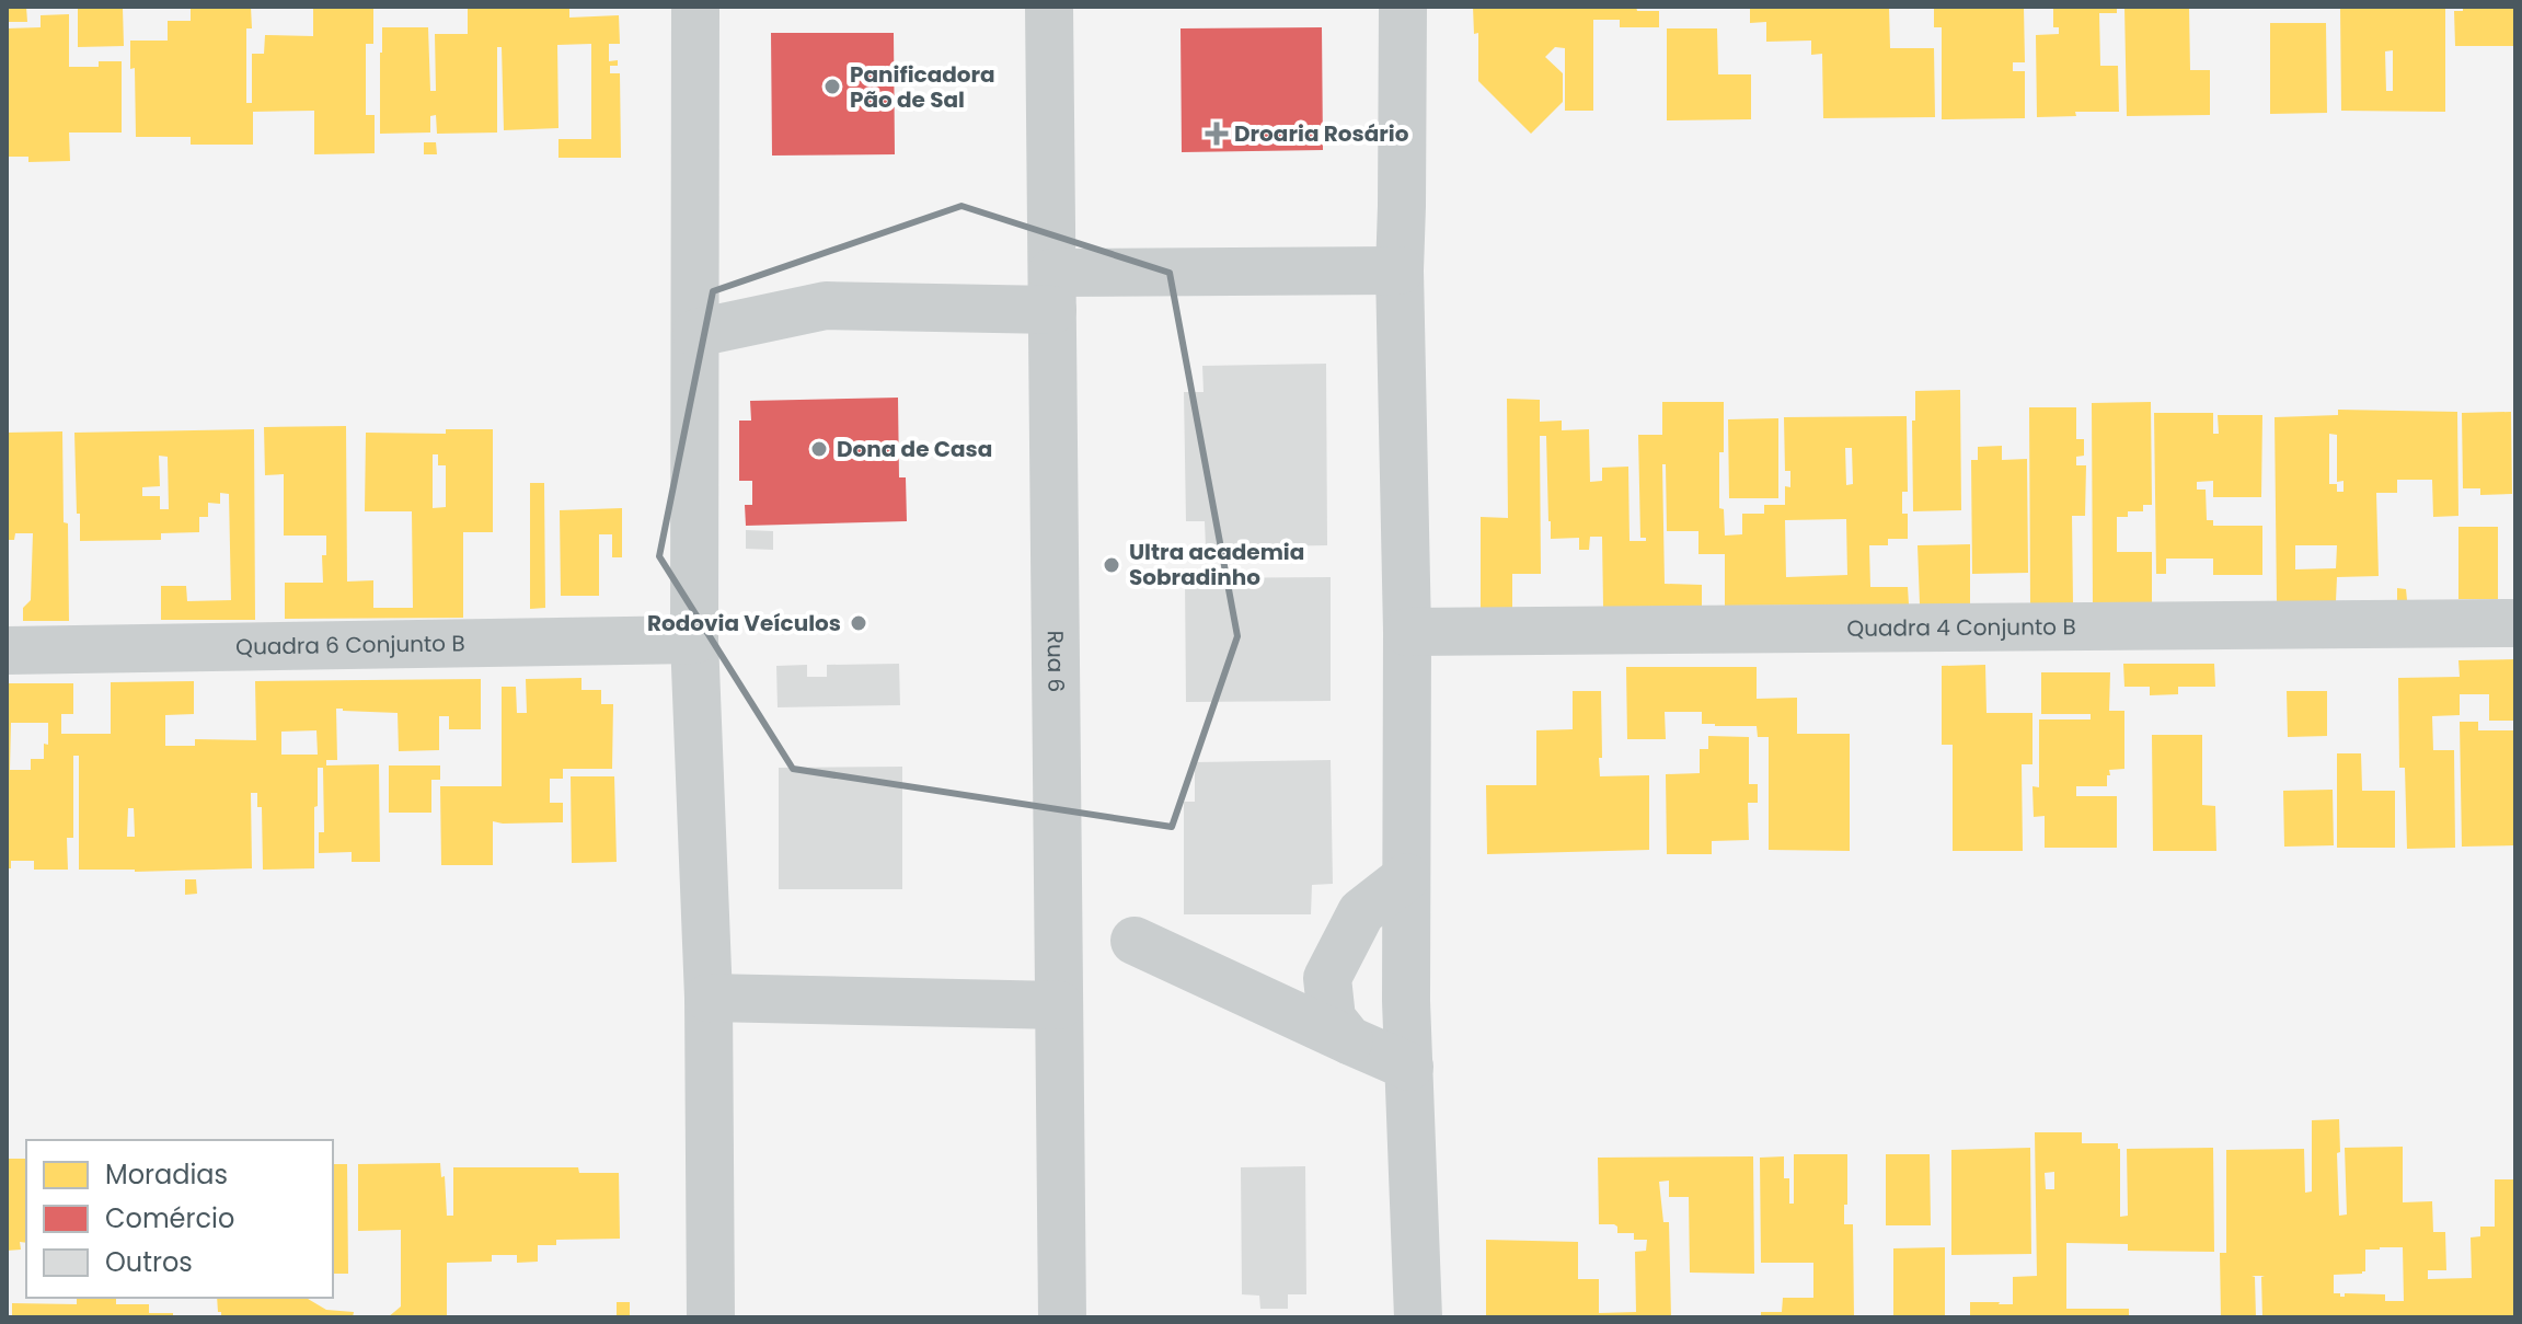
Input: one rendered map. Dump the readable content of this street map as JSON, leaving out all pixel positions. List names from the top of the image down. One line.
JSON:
{"streets":{"street":["Quadra 4 Conjunto B","Quadra 6 Conjunto B","Rua 6"]},"places":{"other":["Panificadora Pão de Sal","Dona de Casa","Ultra academia Sobradinho","Rodovia Veículos"],"health":["Droaria Rosário"]},"legend":["Moradias","Comércio","Outros"]}
